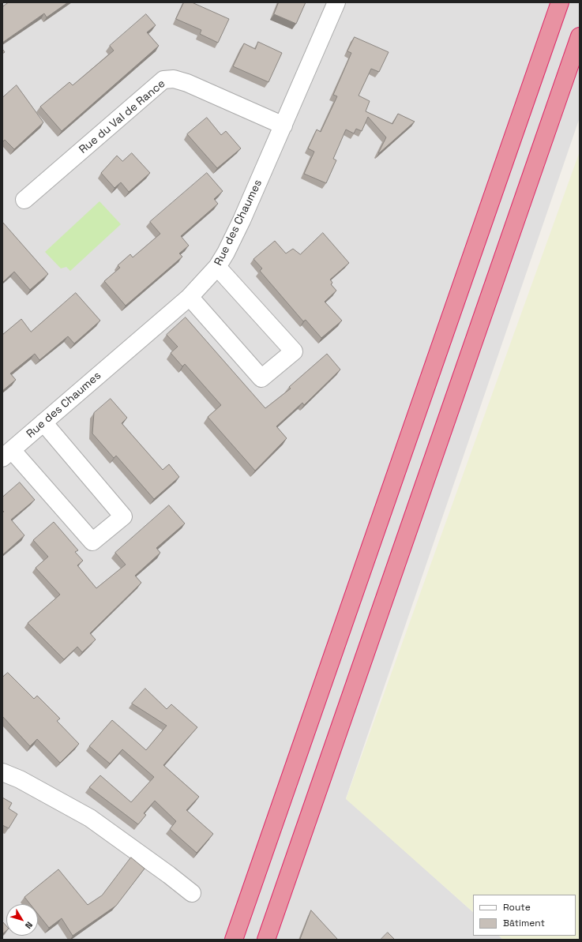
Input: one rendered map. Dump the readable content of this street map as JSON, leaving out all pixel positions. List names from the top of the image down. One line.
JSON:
{"streets":{"street":["Rue du Val de Rance","Rue des Chaumes"]},"crossings":[["Rue du Val de Rance","Rue des Chaumes"]],"legend":["Route","Bâtiment"],"north":"bottom right"}
